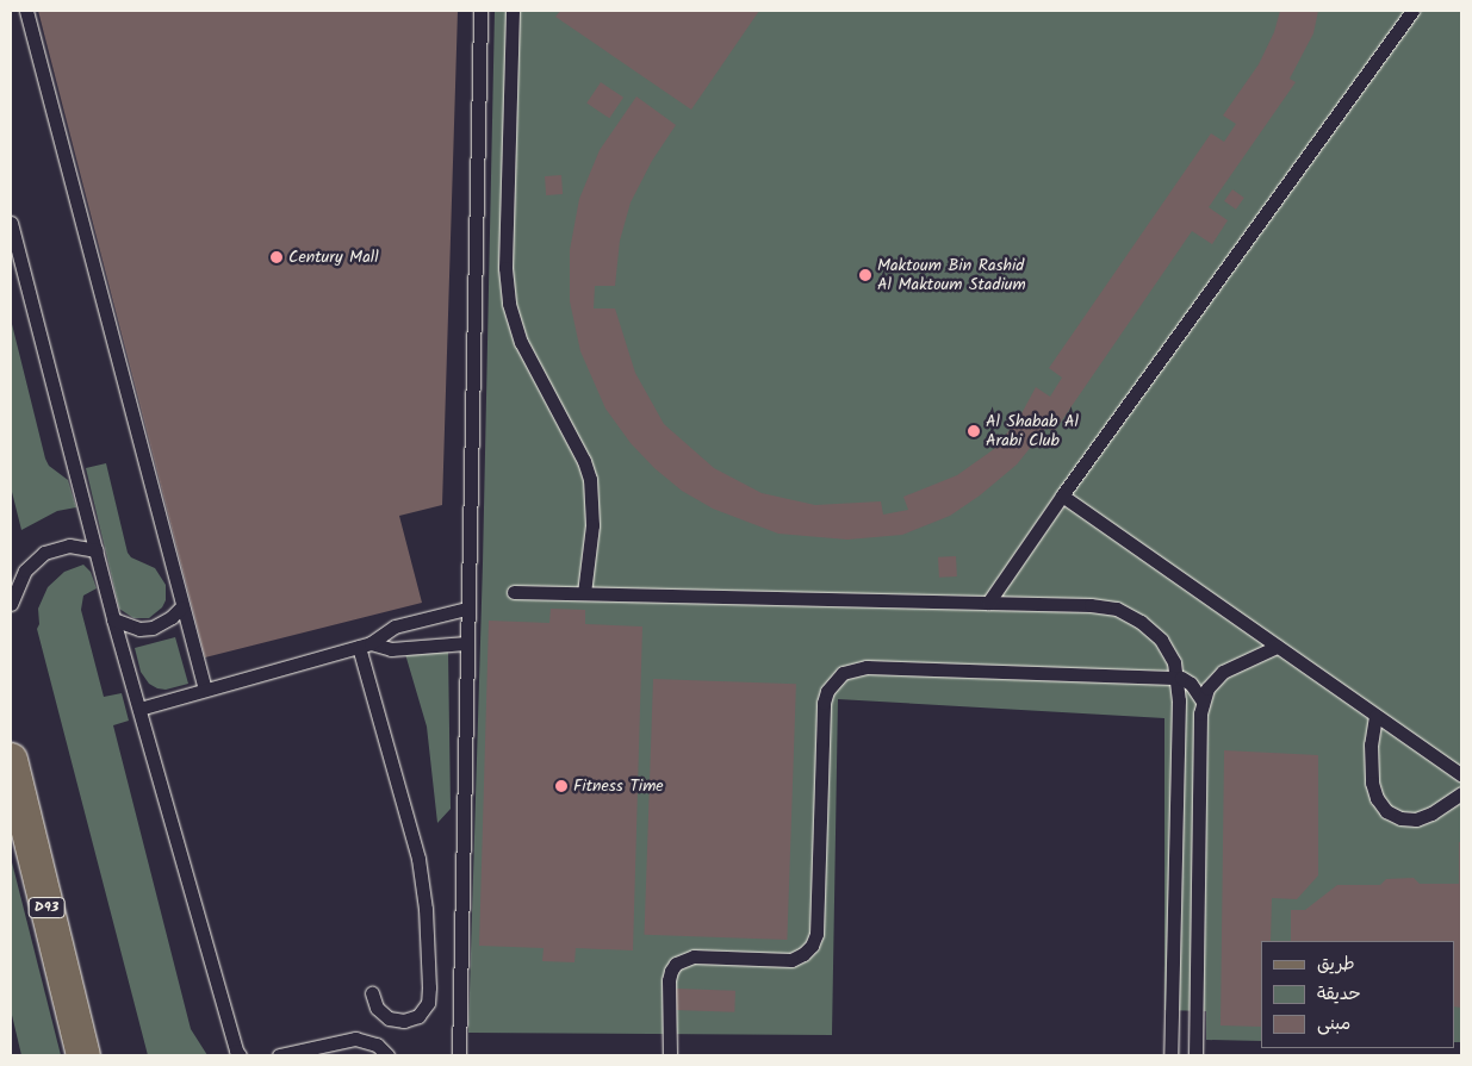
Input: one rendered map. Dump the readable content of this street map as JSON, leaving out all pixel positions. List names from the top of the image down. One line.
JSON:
{"streets":{"main road":["D93"]},"places":["Century Mall","Maktoum Bin Rashid Al Maktoum Stadium","Al Shabab Al Arabi Club","Fitness Time"],"legend":["طريق","حديقة","مبنى"]}
